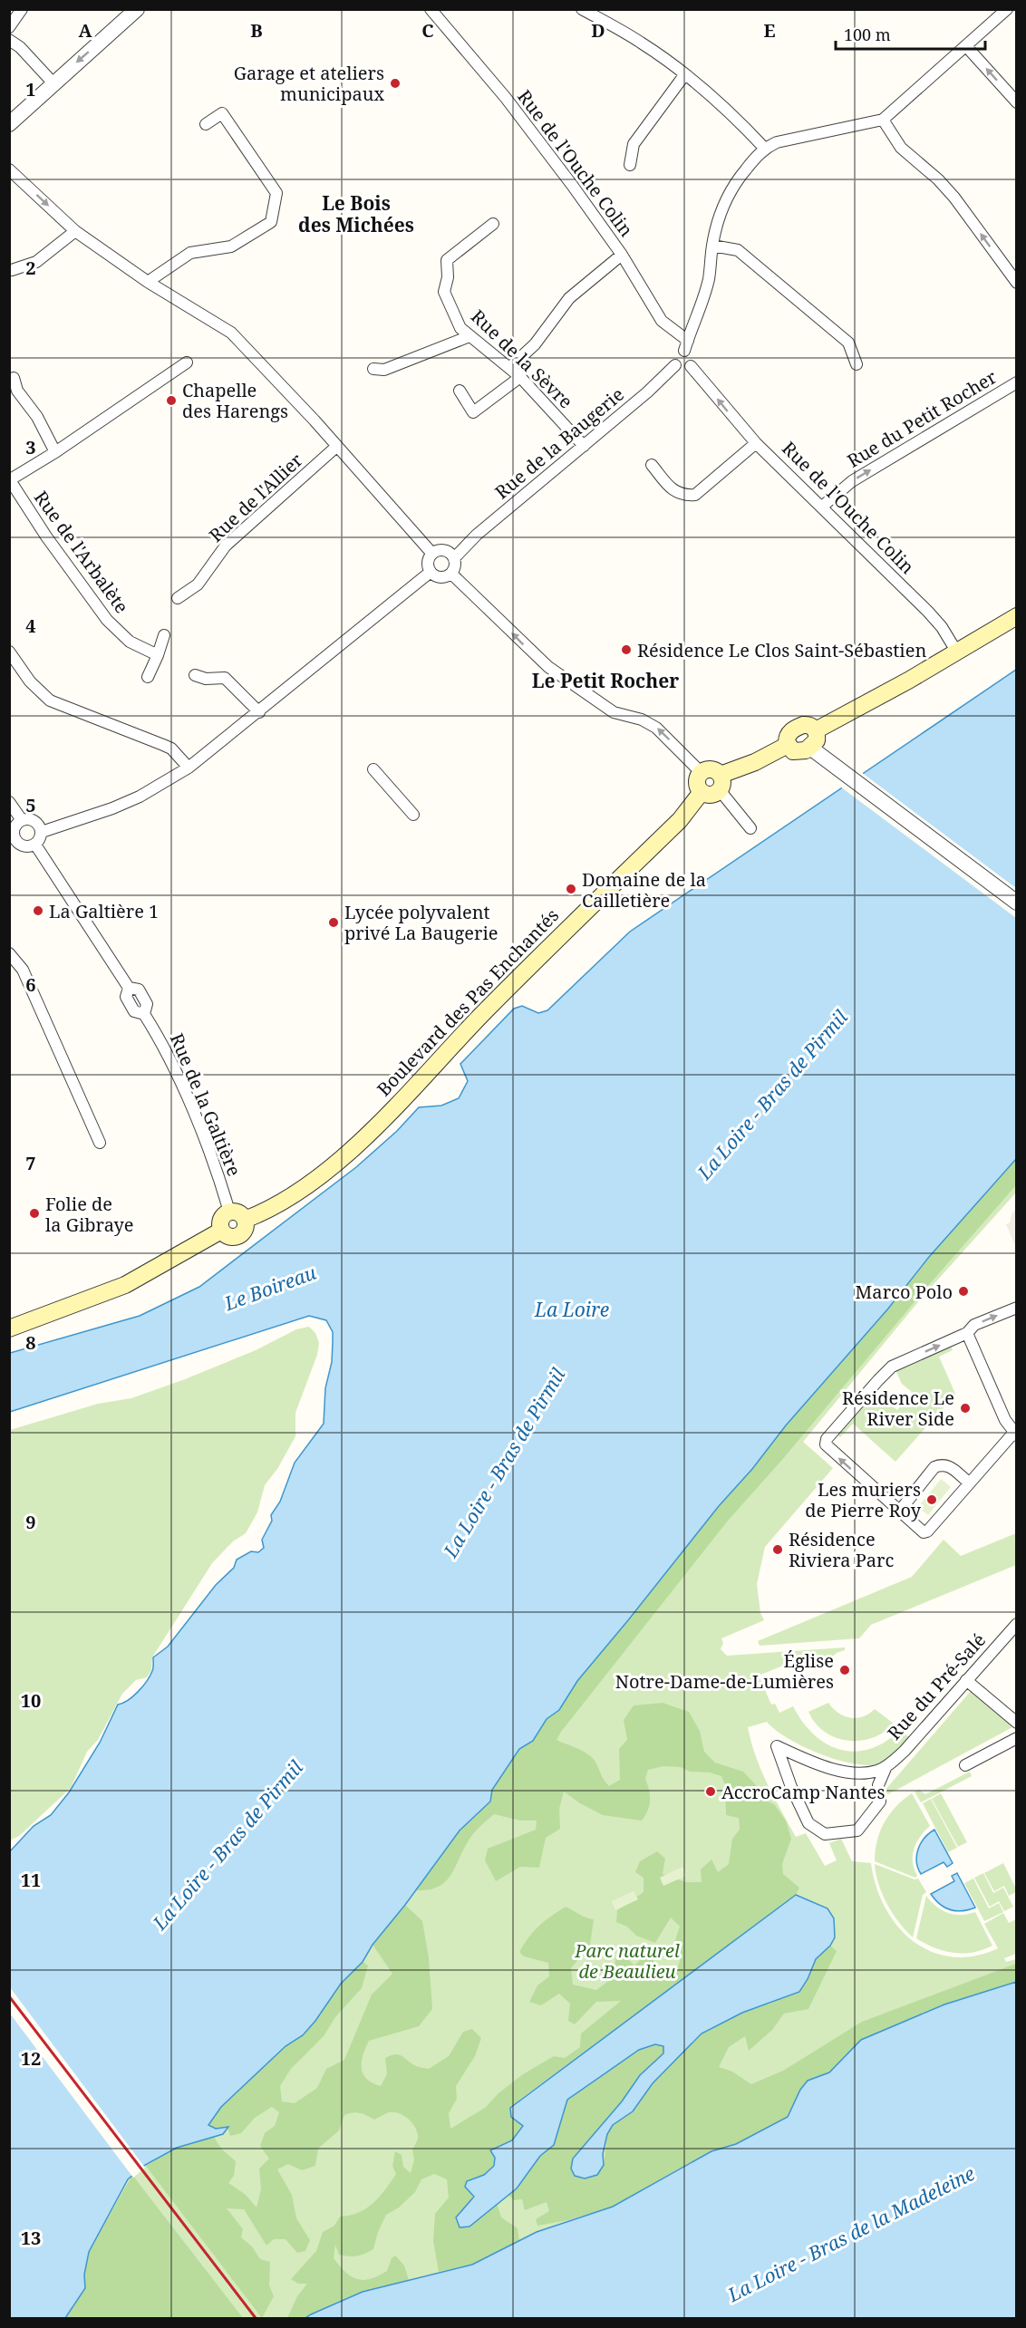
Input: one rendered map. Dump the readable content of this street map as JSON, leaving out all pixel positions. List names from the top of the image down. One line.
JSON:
{"streets":{"main road":["Boulevard des Pas Enchantés"],"street":["Rue de l'Ouche Colin","Rue de la Sèvre","Rue du Petit Rocher","Rue de la Baugerie","Rue de l'Allier","Rue de l'Arbalète","Rue de la Galtière","Rue du Pré-Salé"]},"crossings":[["Rue de l'Ouche Colin","Rue du Petit Rocher"],["Rue de l'Ouche Colin","Rue de la Baugerie"],["Rue de la Sèvre","Rue de la Baugerie"],["Boulevard des Pas Enchantés","Rue de la Galtière"]],"one_way":["Rue du Petit Rocher"],"districts":["Le Bois des Michées","Le Petit Rocher"],"water":["La Loire - Bras de Pirmil","Le Boireau","La Loire","La Loire - Bras de la Madeleine"],"parks":["Parc naturel de Beaulieu"],"places":["Garage et ateliers municipaux","Chapelle des Harengs","Résidence Le Clos Saint-Sébastien","Domaine de la Cailletière","La Galtière 1","Lycée polyvalent privé La Baugerie","Folie de la Gibraye","Marco Polo","Résidence Le River Side","Les muriers de Pierre Roy","Résidence Riviera Parc","Église Notre-Dame-de-Lumières","AccroCamp Nantes"],"scale_bar":"100 m","grid":{"columns":["A","B","C","D","E"],"rows":["1","2","3","4","5","6","7","8","9","10","11","12","13"]}}
